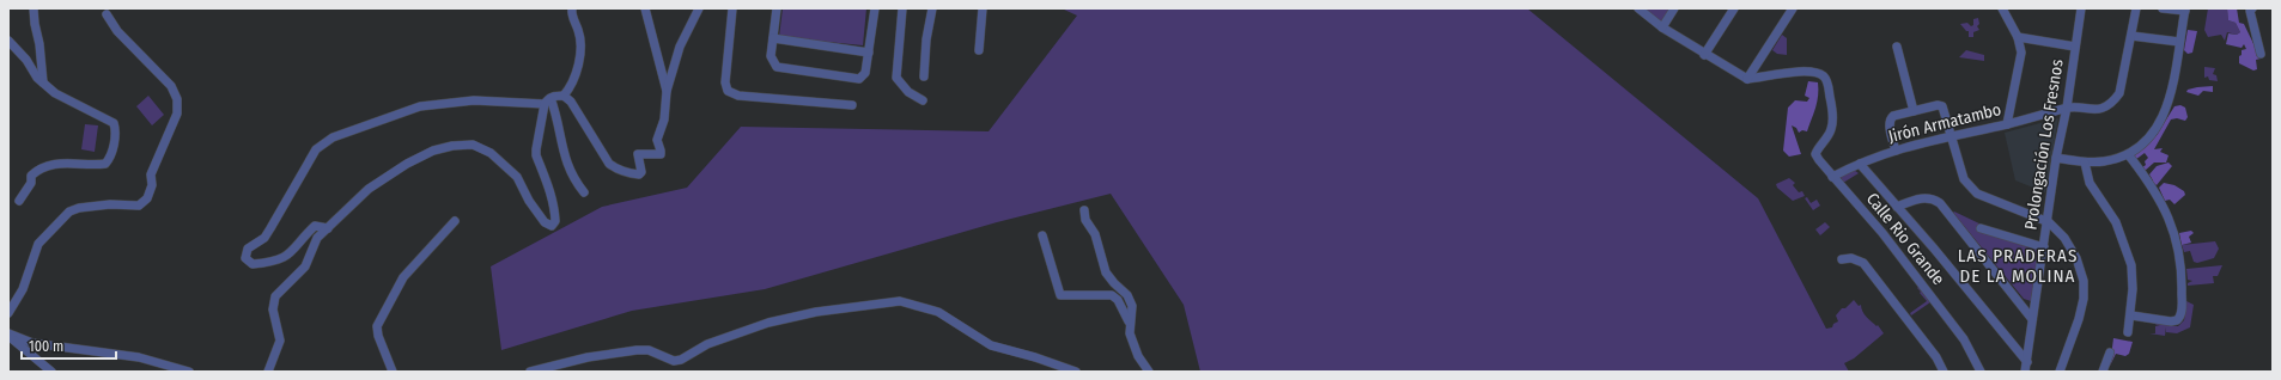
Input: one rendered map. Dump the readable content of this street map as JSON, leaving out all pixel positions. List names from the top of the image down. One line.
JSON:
{"streets":{"street":["Jirón Armatambo","Prolongación Los Fresnos","Calle Rio Grande"]},"crossings":[["Jirón Armatambo","Prolongación Los Fresnos"],["Jirón Armatambo","Calle Rio Grande"]],"districts":["LAS PRADERAS DE LA MOLINA"],"scale_bar":"100 m"}
